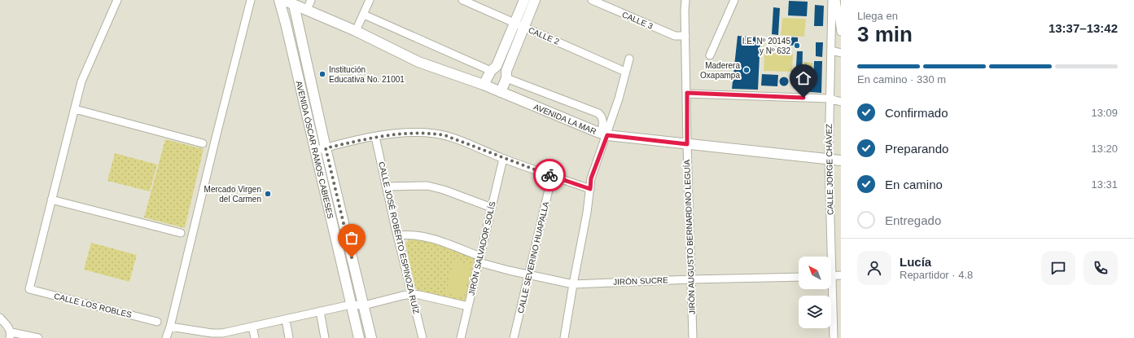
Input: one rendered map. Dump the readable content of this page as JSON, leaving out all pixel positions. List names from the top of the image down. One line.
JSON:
{"streets":{"street":["CALLE 3","CALLE 2","AVENIDA LA MAR","AVENIDA ÓSCAR RAMOS CABIESES","CALLE JORGE CHÁVEZ","JIRÓN AUGUSTO BERNARDINO LEGUÍA","CALLE JOSÉ ROBERTO ESPINOZA RUÍZ","JIRÓN SALVADOR SOLÍS","CALLE SEVERINO HUAPALLA","JIRÓN SUCRE","CALLE LOS ROBLES"]},"crossings":[["CALLE 3","JIRÓN AUGUSTO BERNARDINO LEGUÍA"],["AVENIDA LA MAR","AVENIDA ÓSCAR RAMOS CABIESES"],["AVENIDA LA MAR","CALLE JORGE CHÁVEZ"],["AVENIDA LA MAR","JIRÓN AUGUSTO BERNARDINO LEGUÍA"],["JIRÓN AUGUSTO BERNARDINO LEGUÍA","JIRÓN SUCRE"],["CALLE JOSÉ ROBERTO ESPINOZA RUÍZ","JIRÓN SUCRE"],["JIRÓN SALVADOR SOLÍS","JIRÓN SUCRE"],["CALLE SEVERINO HUAPALLA","JIRÓN SUCRE"]],"places":["I.E. Nº 20145 y Nº 632","Maderera Oxapampa","Institución Educativa No. 21001","Mercado Virgen del Carmen"],"north":"top left","page":{"heading":["3 min","Llega en","13:37–13:42"],"panel":["Lucía","Repartidor · 4.8"],"bar":"En camino · 330 m","list":[["Confirmado","13:09"],["Preparando","13:20"],["En camino","13:31"],"Entregado"]}}
